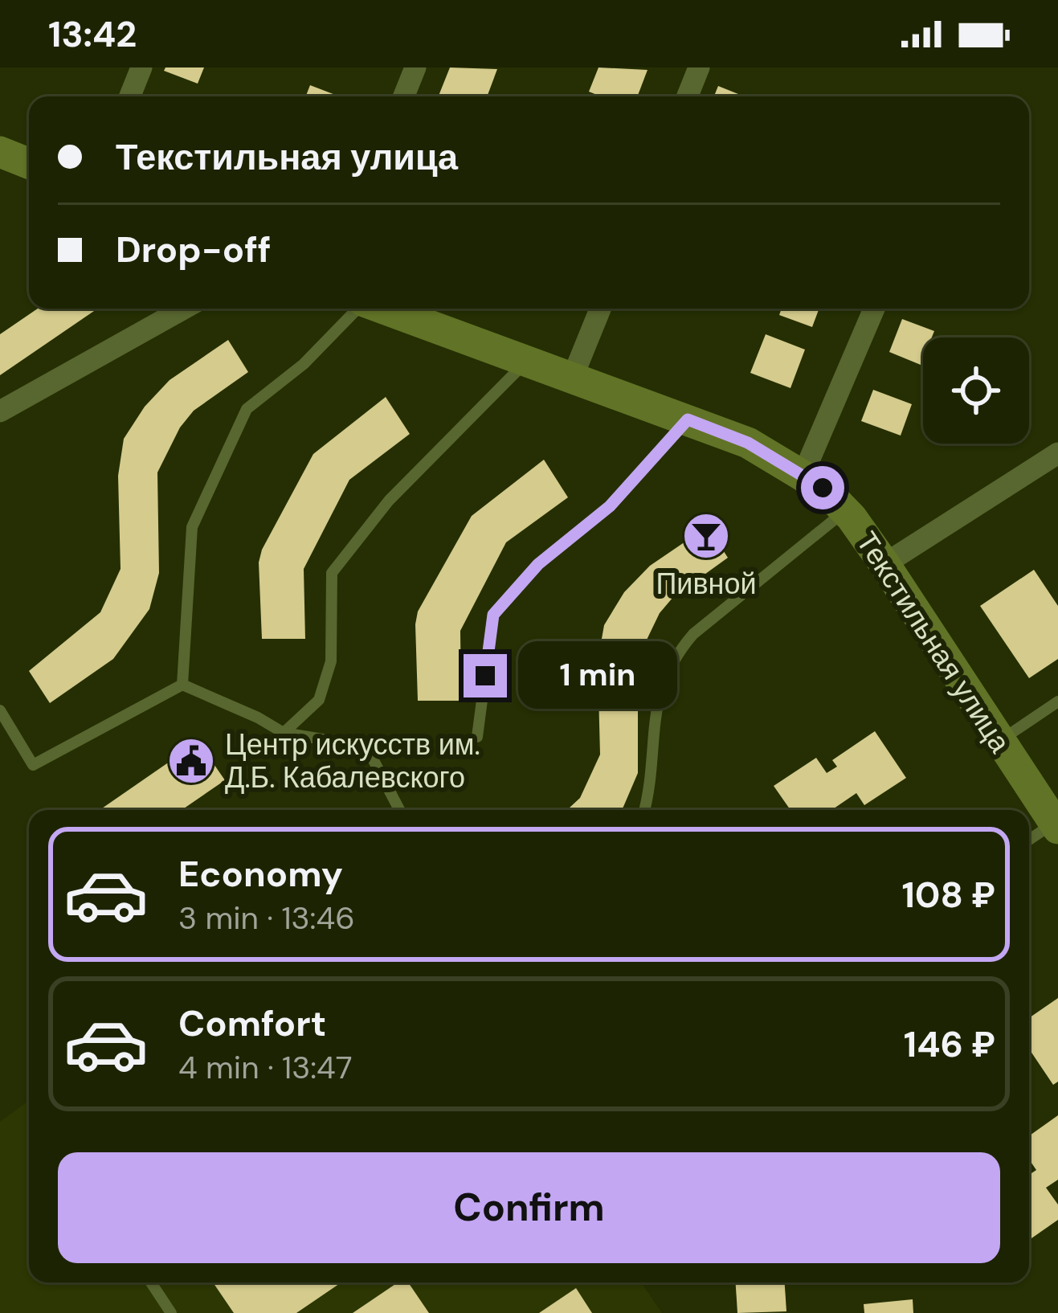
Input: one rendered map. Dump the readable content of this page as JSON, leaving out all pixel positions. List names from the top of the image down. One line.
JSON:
{"streets":{"main road":["Текстильная улица"]},"places":{"bar":["Пивной"],"public building":["Центр искусств им. Д.Б. Кабалевского"]},"page":{"status":"13:42","banner":["Текстильная улица","Drop-off"],"bubble":"1 min","list":[{"name":"Economy","note":"3 min · 13:46","value":"108 ₽"},{"name":"Comfort","note":"4 min · 13:47","value":"146 ₽"}],"buttons":"Confirm"}}
